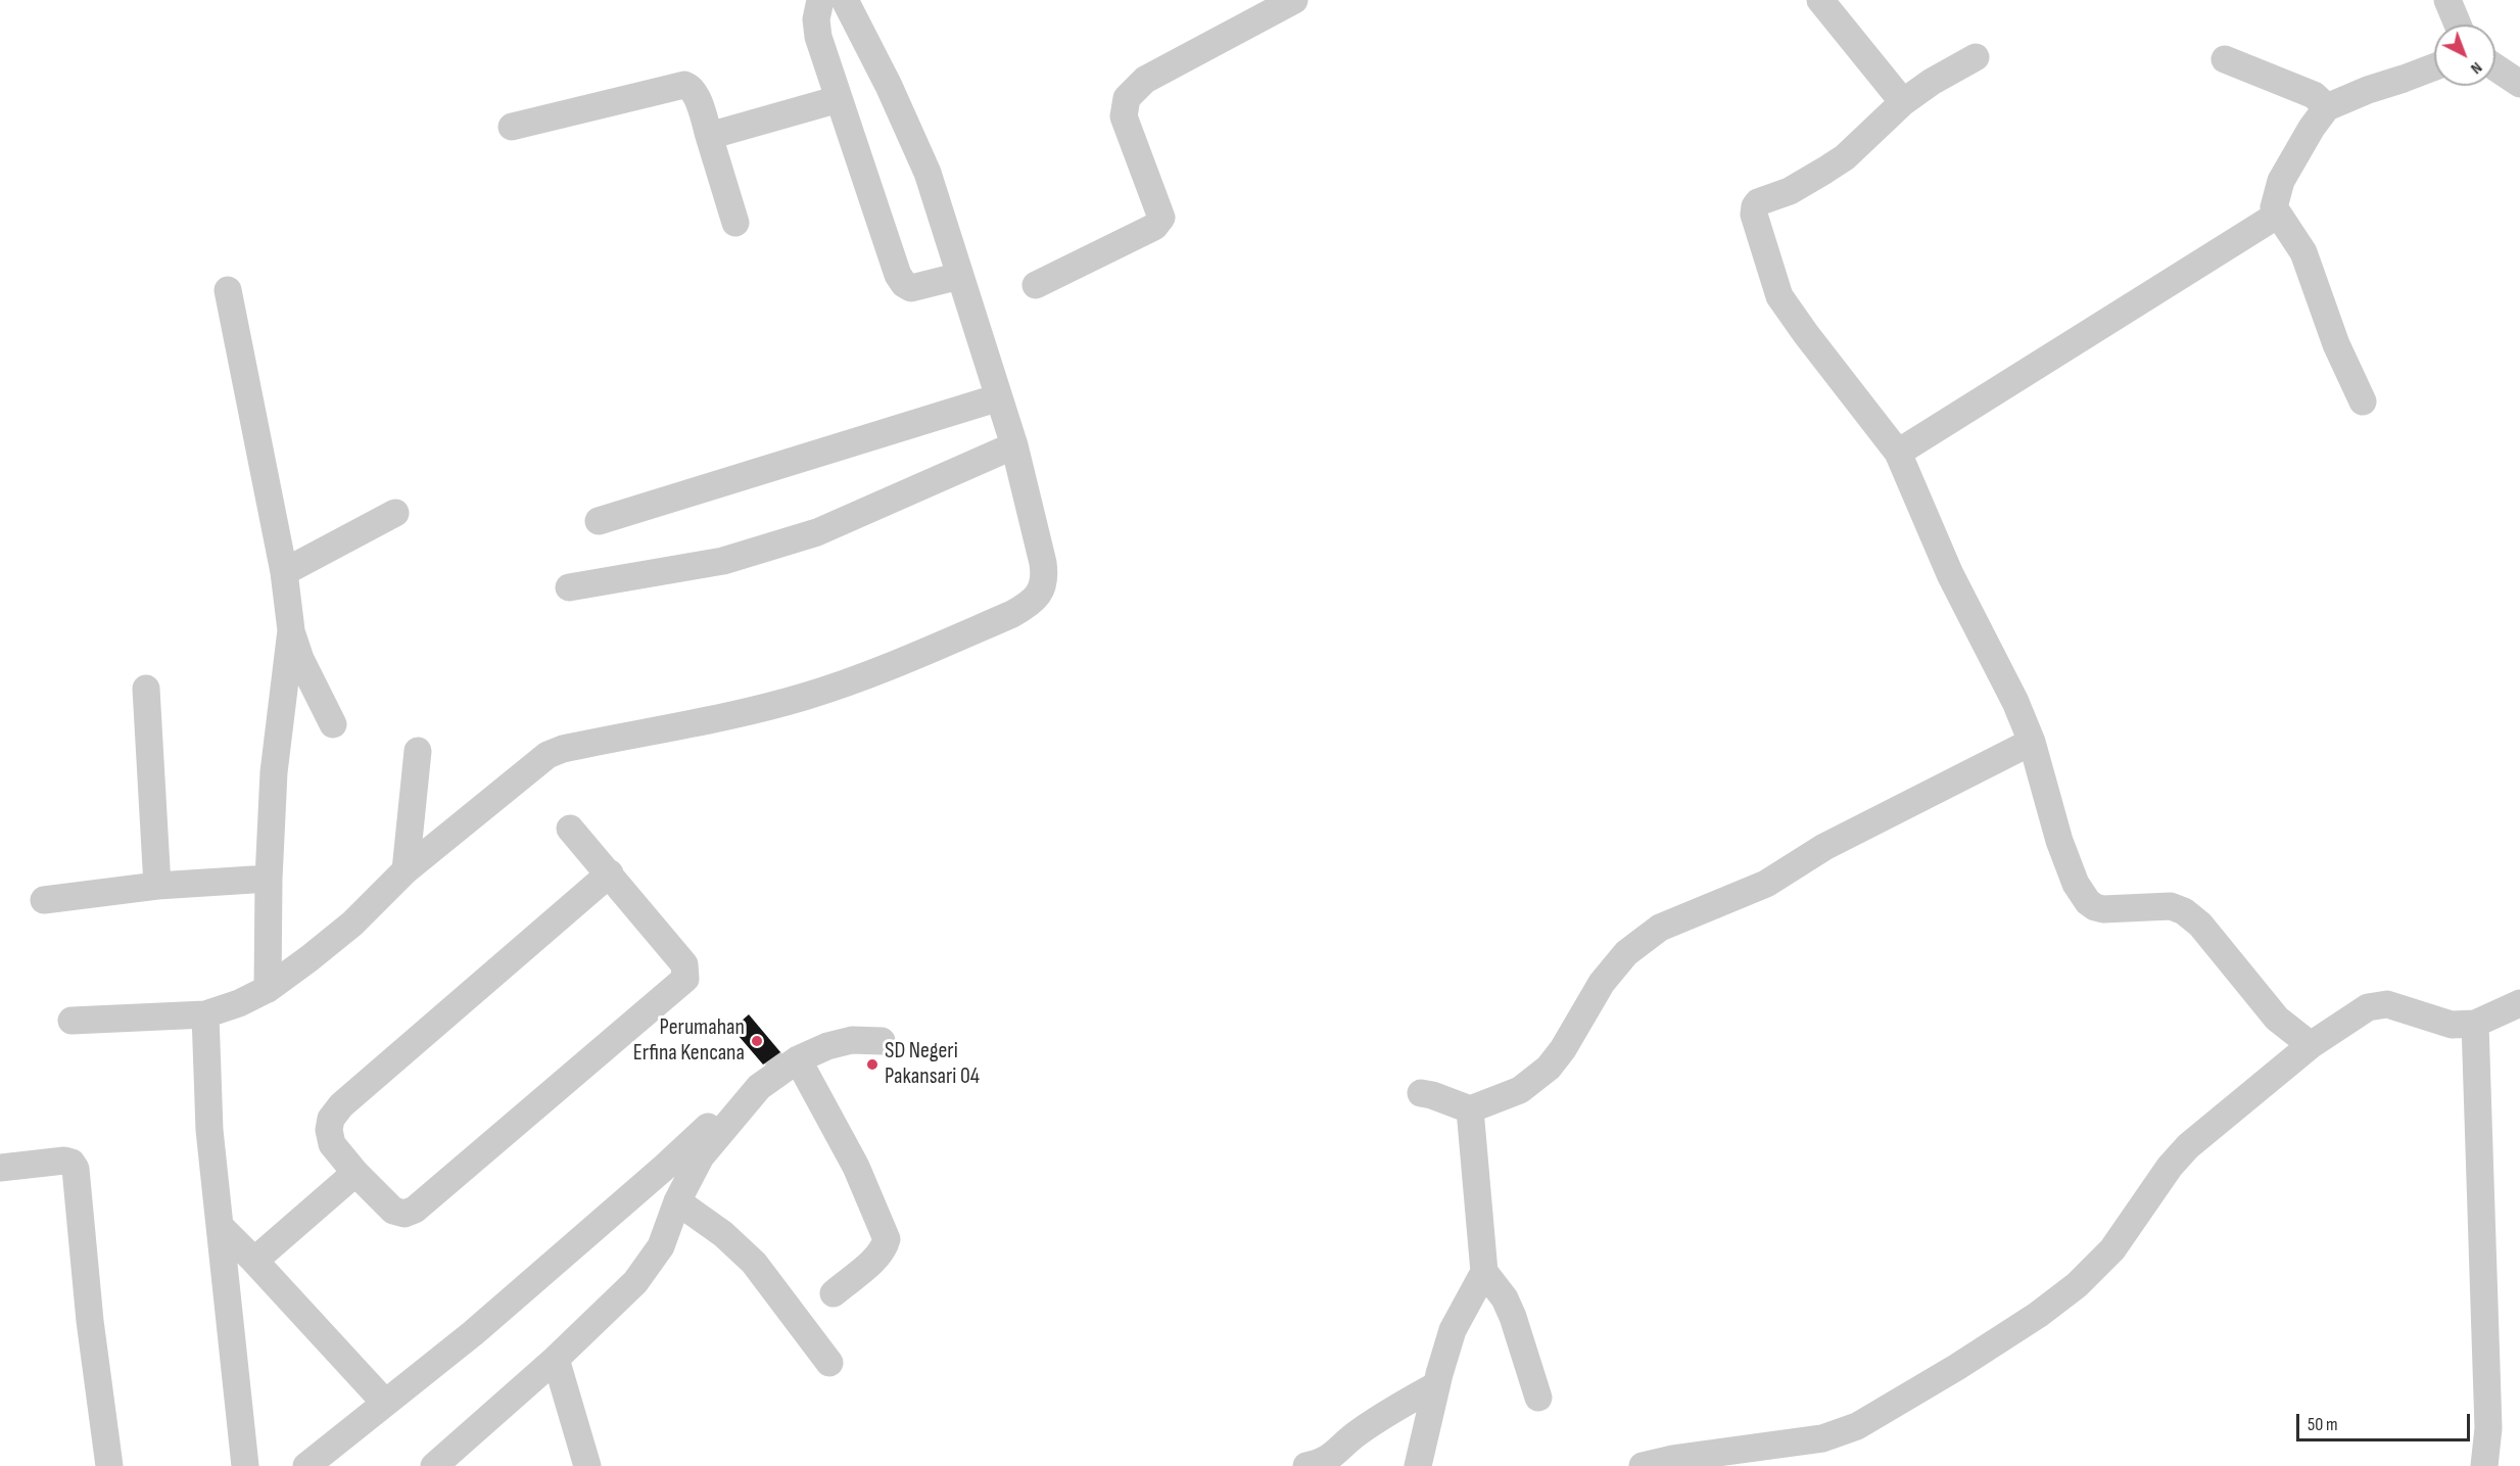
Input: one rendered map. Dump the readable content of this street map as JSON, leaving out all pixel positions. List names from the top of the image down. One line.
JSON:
{"places":["Perumahan Erfina Kencana","SD Negeri Pakansari 04"],"scale_bar":"50 m","north":"bottom right"}
